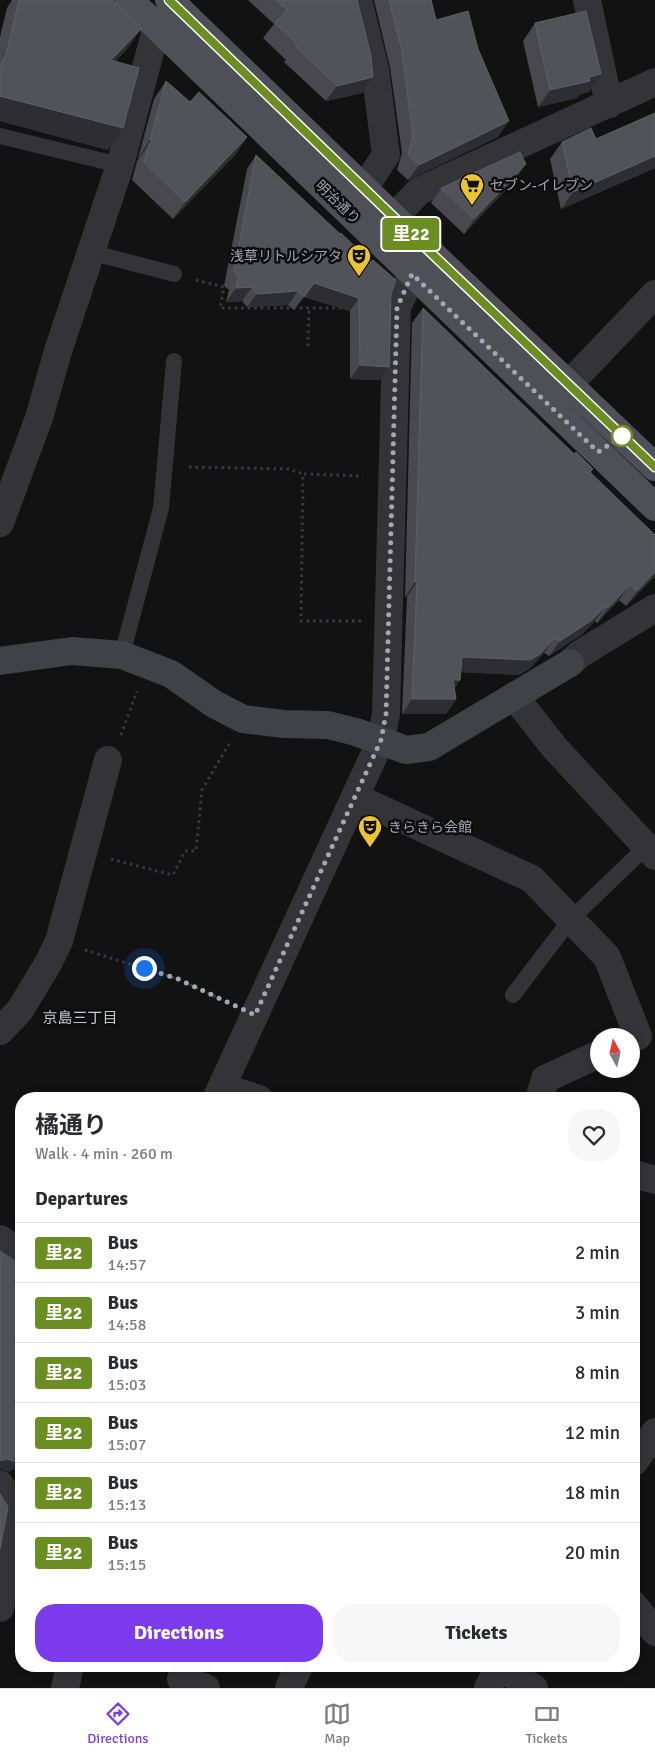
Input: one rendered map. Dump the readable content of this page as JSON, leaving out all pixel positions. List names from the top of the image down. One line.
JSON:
{"streets":{"main road":["明治通り"]},"districts":["京島三丁目"],"places":{"supermarket":["セブン-イレブン"],"theatre":["浅草リトルシアタ","きらきら会館"]},"lines":["bus line 里22"],"north":"top","page":{"on_map":"里22","heading":[["橘通り","Walk · 4 min · 260 m"],"Departures"],"list":[{"mark":"里22","name":"Bus","note":"14:57","value":"2 min"},{"mark":"里22","name":"Bus","note":"14:58","value":"3 min"},{"mark":"里22","name":"Bus","note":"15:03","value":"8 min"},{"mark":"里22","name":"Bus","note":"15:07","value":"12 min"},{"mark":"里22","name":"Bus","note":"15:13","value":"18 min"},{"mark":"里22","name":"Bus","note":"15:15","value":"20 min"}],"buttons":["Directions","Tickets"],"tabs":["Directions","Map","Tickets"]}}
